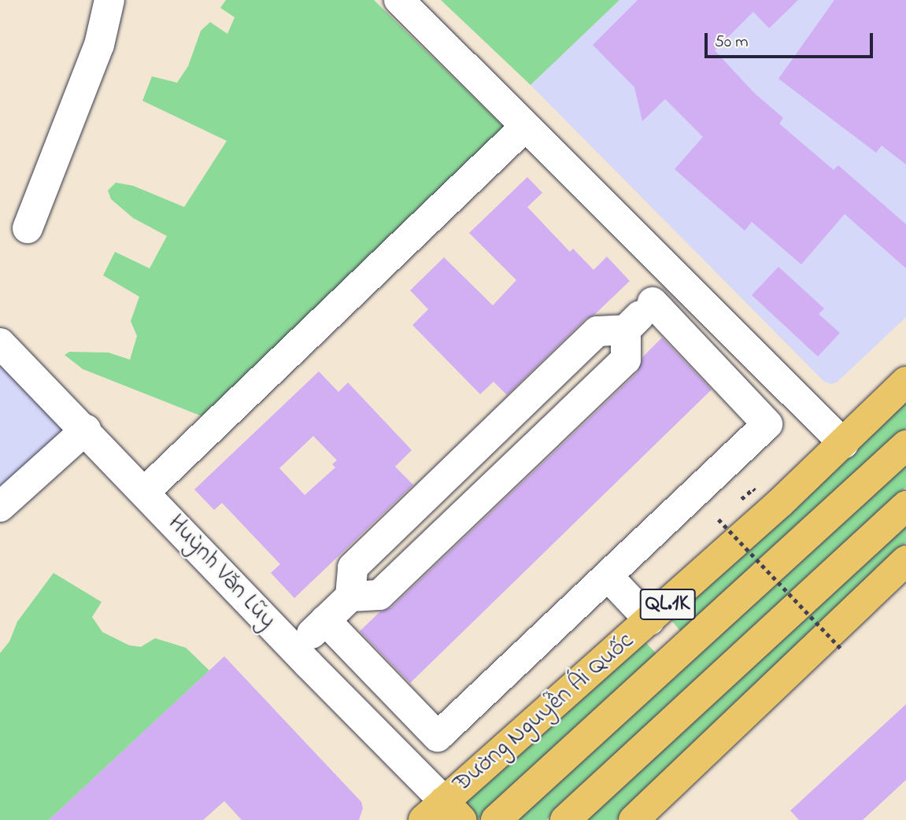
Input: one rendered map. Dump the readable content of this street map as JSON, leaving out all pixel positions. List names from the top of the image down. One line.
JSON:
{"streets":{"main road":["QL.1K","Đường Nguyễn Ái Quốc"],"street":["Huỳnh Văn Lũy"]},"crossings":[["Huỳnh Văn Lũy","Đường Nguyễn Ái Quốc"]],"scale_bar":"50 m"}
